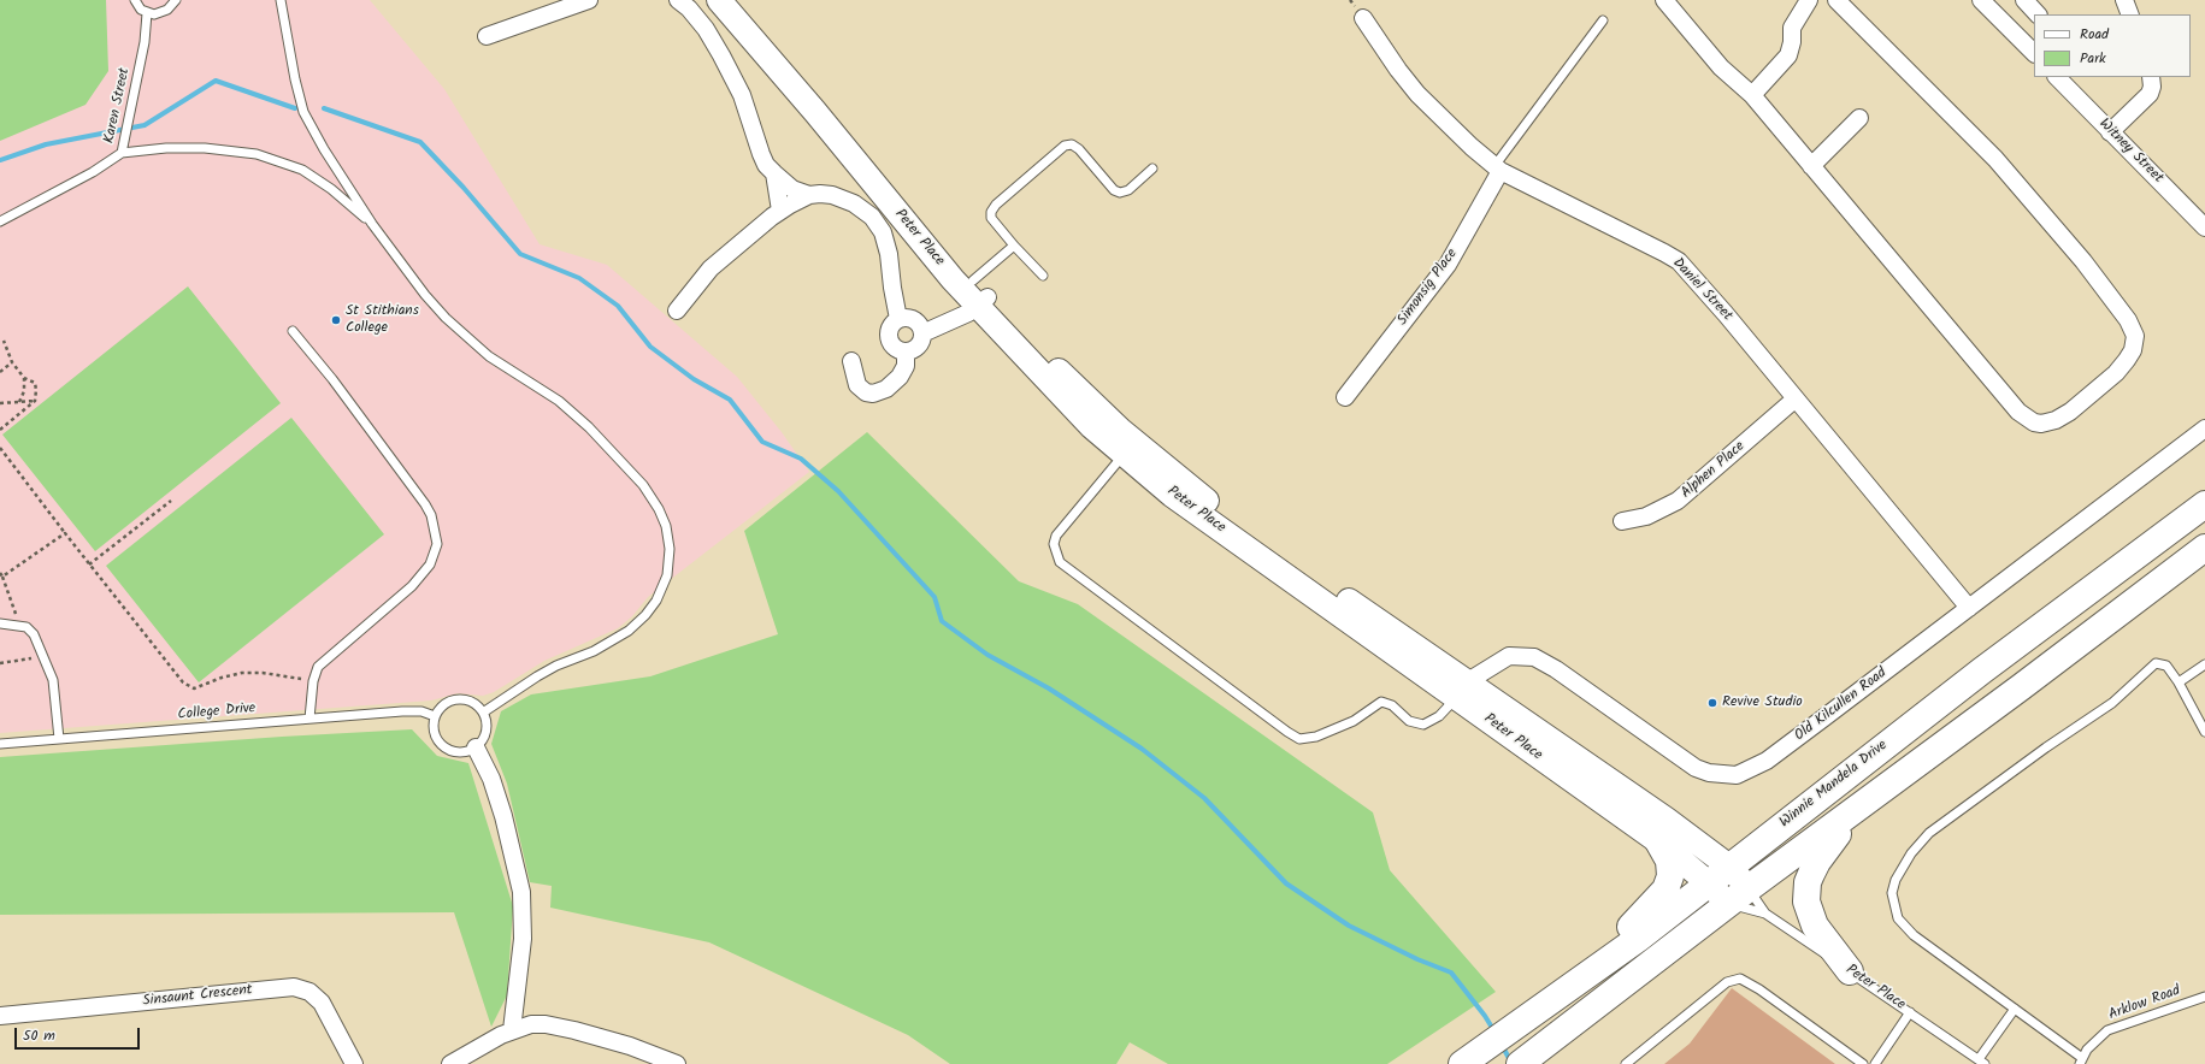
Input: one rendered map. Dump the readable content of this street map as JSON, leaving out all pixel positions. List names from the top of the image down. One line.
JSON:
{"streets":{"main road":["Peter Place","Winnie Mandela Drive"],"street":["Witney Street","Simonsig Place","Daniel Street","Alphen Place","Old Kilcullen Road","Sinsaunt Crescent"],"lane":["Karen Street","College Drive","Arklow Road"]},"crossings":[["Peter Place","Old Kilcullen Road"],["Peter Place","Winnie Mandela Drive"],["Simonsig Place","Daniel Street"],["Daniel Street","Alphen Place"],["Daniel Street","Old Kilcullen Road"]],"places":["St Stithians College","Revive Studio"],"legend":["Road","Park"],"scale_bar":"50 m"}
